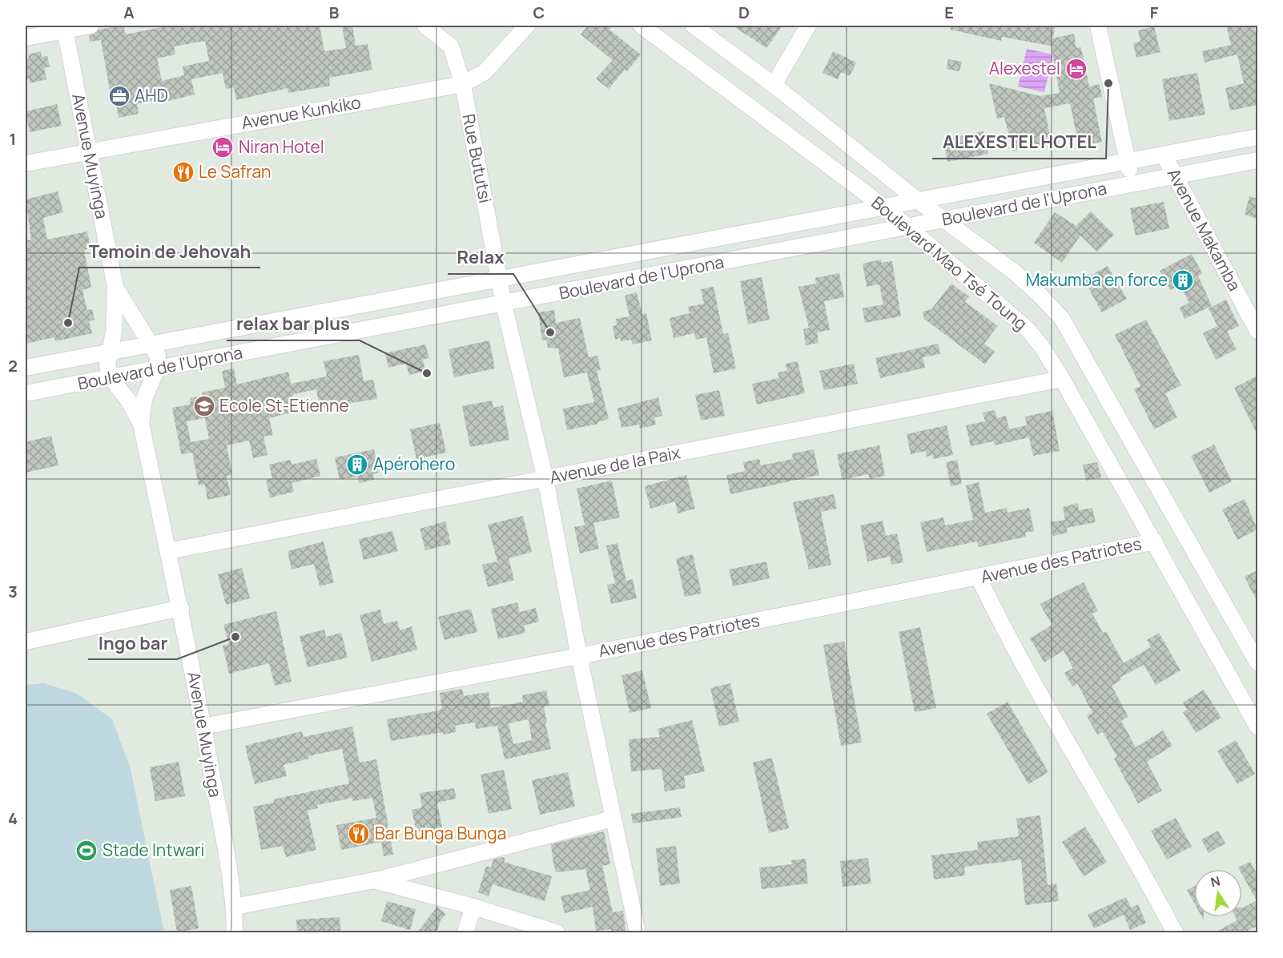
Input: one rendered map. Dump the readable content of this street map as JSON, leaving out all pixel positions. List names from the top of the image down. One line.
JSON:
{"streets":{"street":["Avenue Kunkiko","Avenue Muyinga","Rue Bututsi","Boulevard de l'Uprona","Avenue Makamba","Boulevard Mao Tsé Toung","Avenue de la Paix","Avenue des Patriotes"]},"crossings":[["Avenue Kunkiko","Avenue Muyinga"],["Avenue Kunkiko","Rue Bututsi"],["Avenue Muyinga","Boulevard de l'Uprona"],["Avenue Muyinga","Avenue de la Paix"],["Avenue Muyinga","Avenue des Patriotes"],["Rue Bututsi","Boulevard de l'Uprona"],["Rue Bututsi","Avenue de la Paix"],["Rue Bututsi","Avenue des Patriotes"],["Boulevard de l'Uprona","Avenue Makamba"],["Boulevard de l'Uprona","Boulevard Mao Tsé Toung"],["Boulevard Mao Tsé Toung","Avenue de la Paix"],["Boulevard Mao Tsé Toung","Avenue des Patriotes"]],"places":{"hotel":["Alexestel","Niran Hotel"],"other":["ALEXESTEL HOTEL","Temoin de Jehovah","Relax","relax bar plus","Ingo bar"],"office":["AHD"],"restaurant":["Le Safran","Bar Bunga Bunga"],"building":["Makumba en force","Apérohero"],"school or university":["Ecole St-Etienne"],"sports":["Stade Intwari"]},"north":"top","grid":{"columns":["A","B","C","D","E","F"],"rows":["1","2","3","4"]}}
